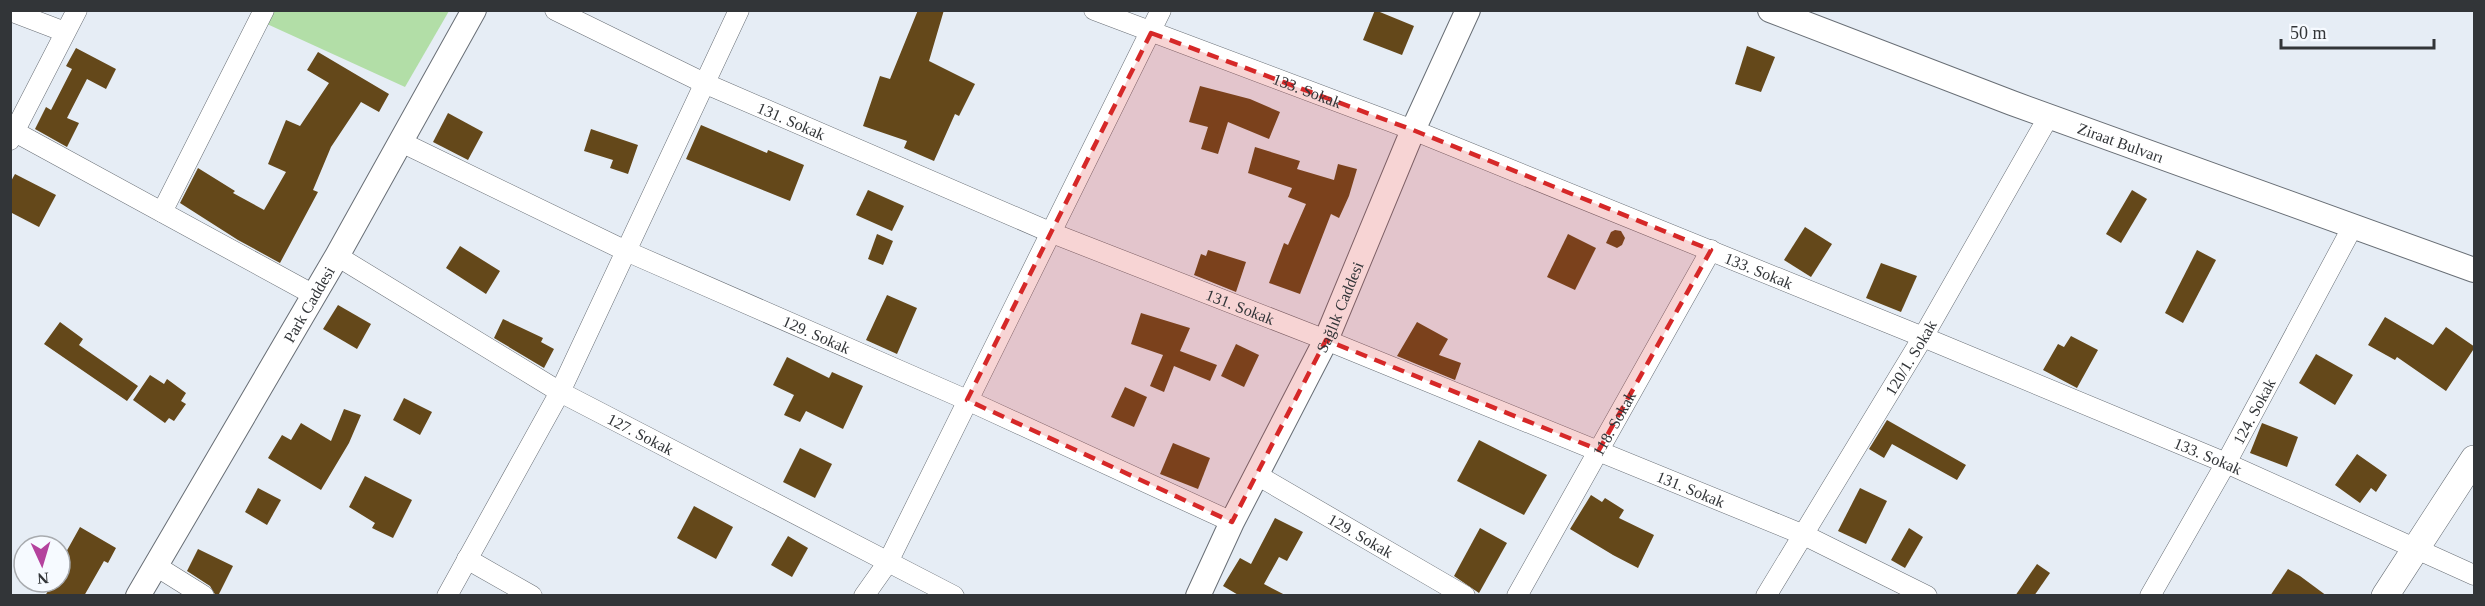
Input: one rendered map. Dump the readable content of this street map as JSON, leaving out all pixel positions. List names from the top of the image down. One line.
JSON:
{"streets":{"street":["133. Sokak","131. Sokak","Ziraat Bulvarı","Park Caddesi","Sağlık Caddesi","129. Sokak","120/1. Sokak","124. Sokak","118. Sokak","127. Sokak"]},"crossings":[["133. Sokak","Sağlık Caddesi"],["133. Sokak","120/1. Sokak"],["133. Sokak","124. Sokak"],["133. Sokak","118. Sokak"],["131. Sokak","Sağlık Caddesi"],["131. Sokak","120/1. Sokak"],["131. Sokak","118. Sokak"],["Ziraat Bulvarı","120/1. Sokak"],["Ziraat Bulvarı","124. Sokak"],["Park Caddesi","129. Sokak"],["Park Caddesi","127. Sokak"],["Sağlık Caddesi","129. Sokak"]],"scale_bar":"50 m","north":"bottom"}
